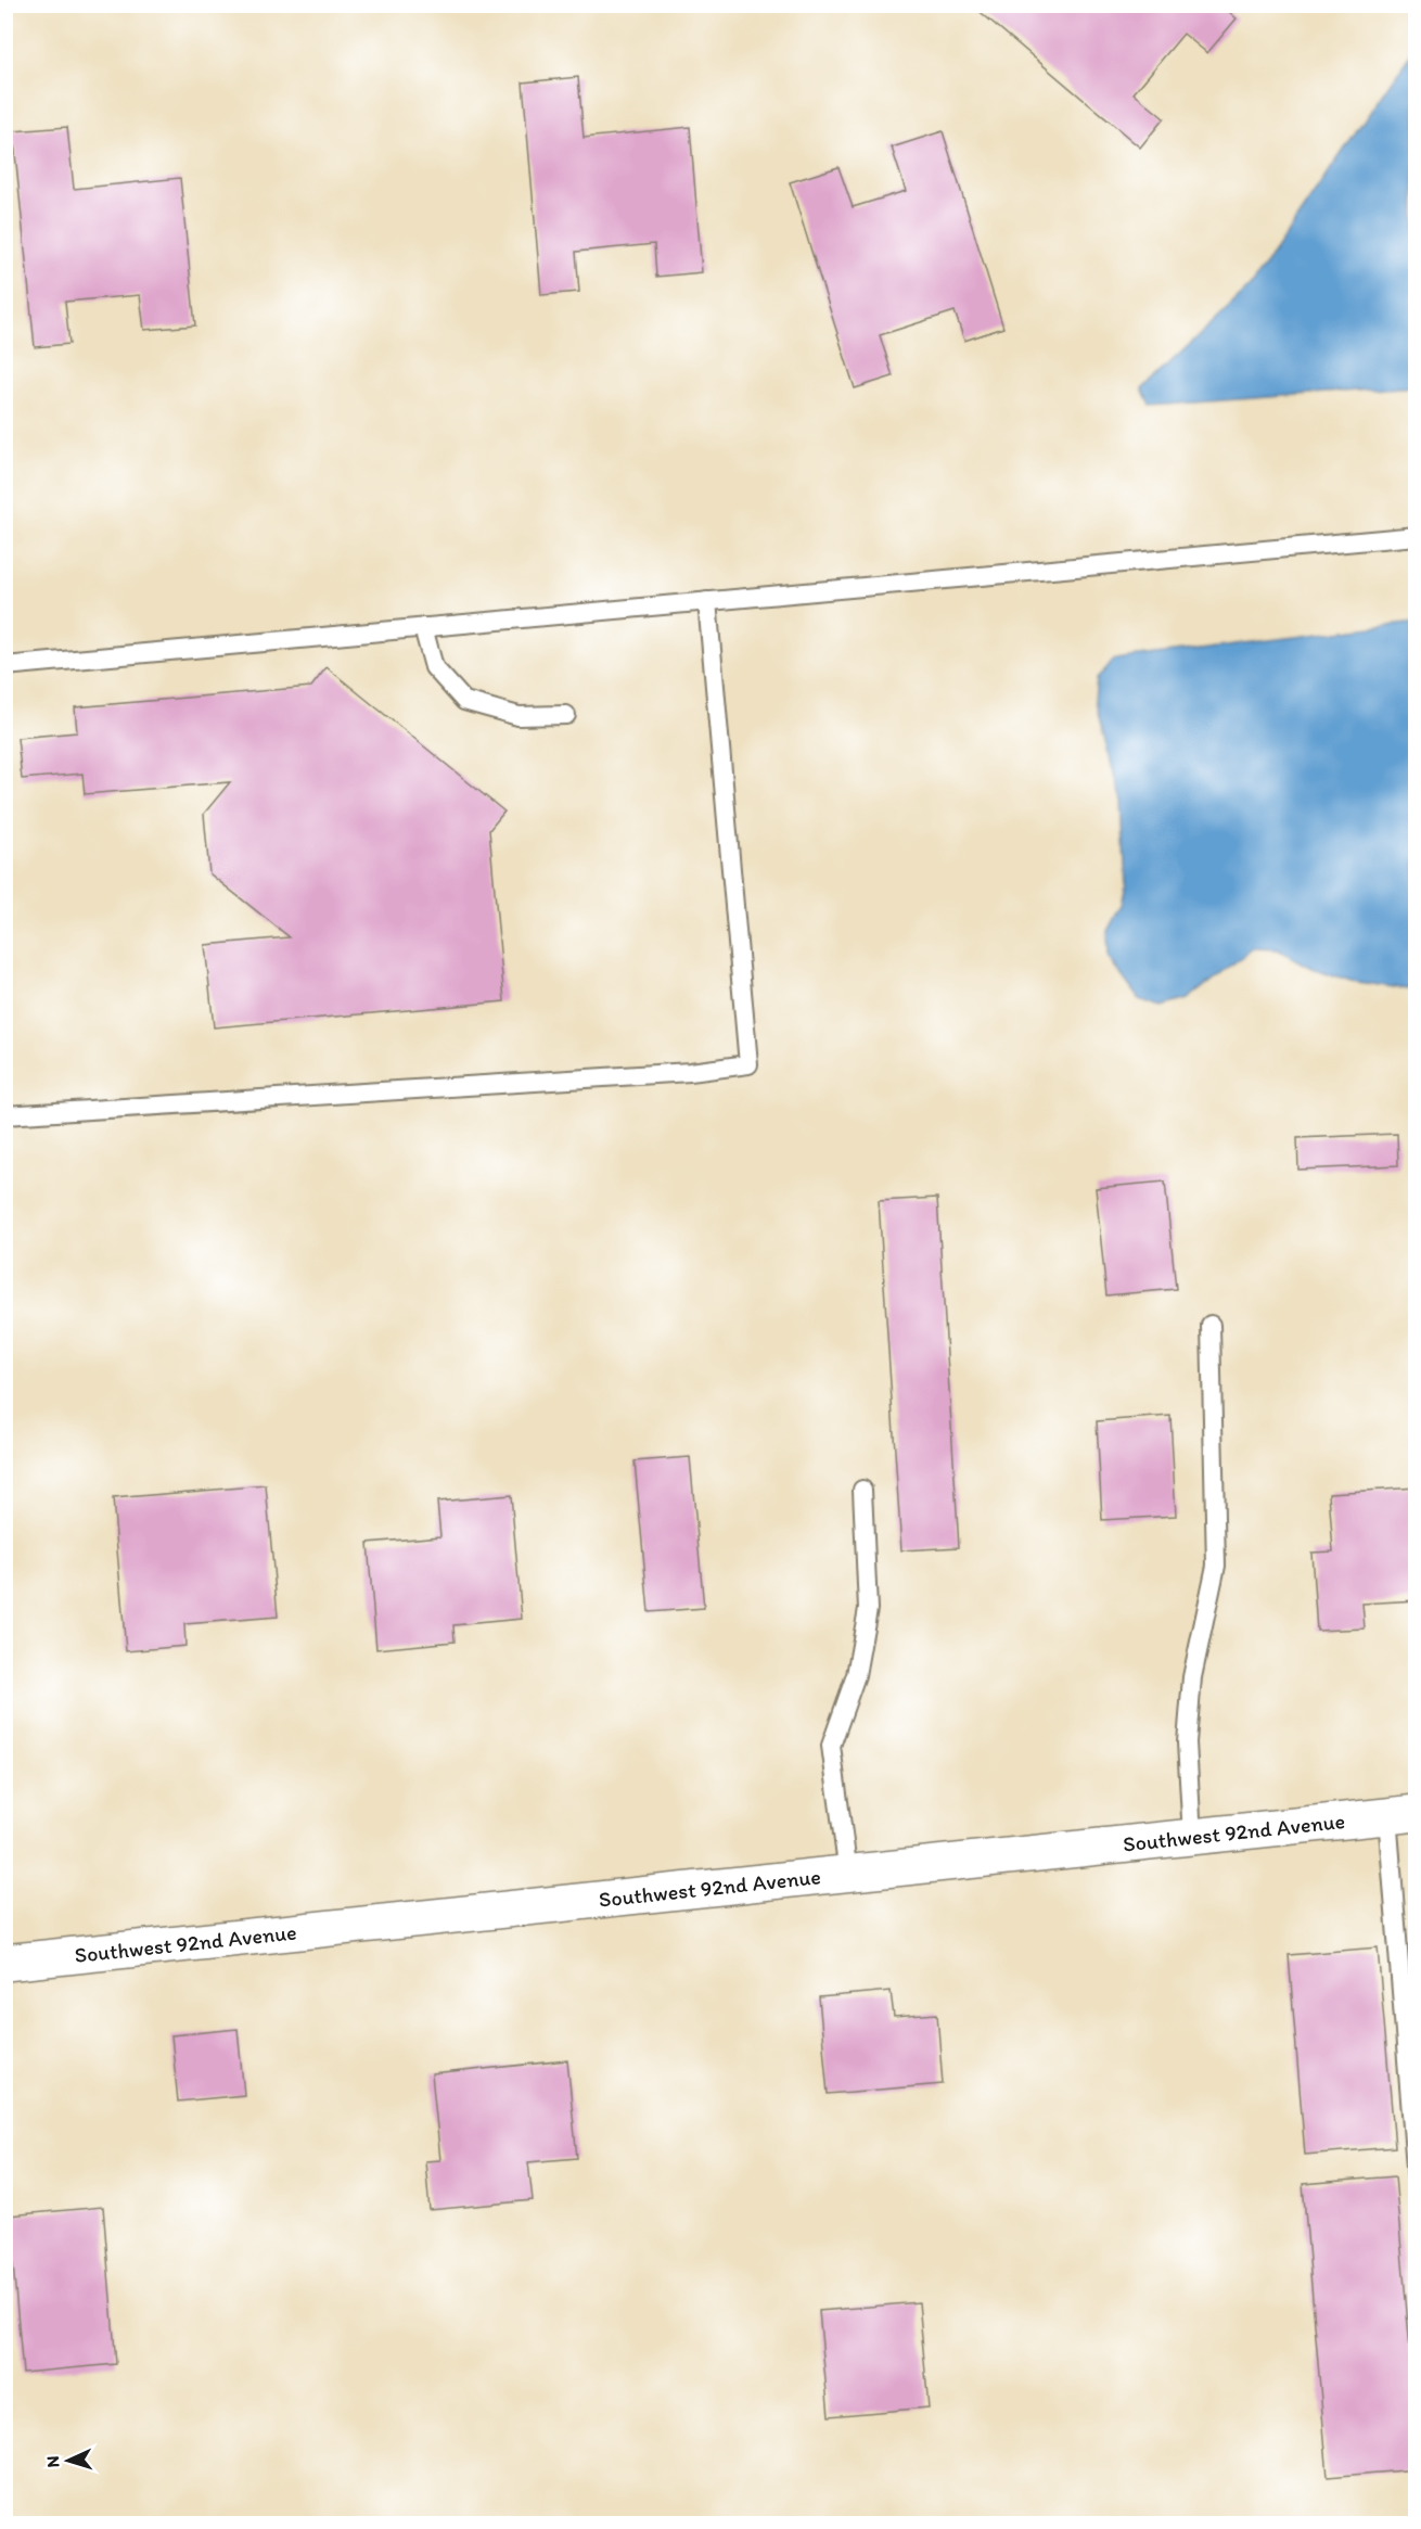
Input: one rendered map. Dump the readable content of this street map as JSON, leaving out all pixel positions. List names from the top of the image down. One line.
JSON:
{"streets":{"street":["Southwest 92nd Avenue"]},"north":"left"}
